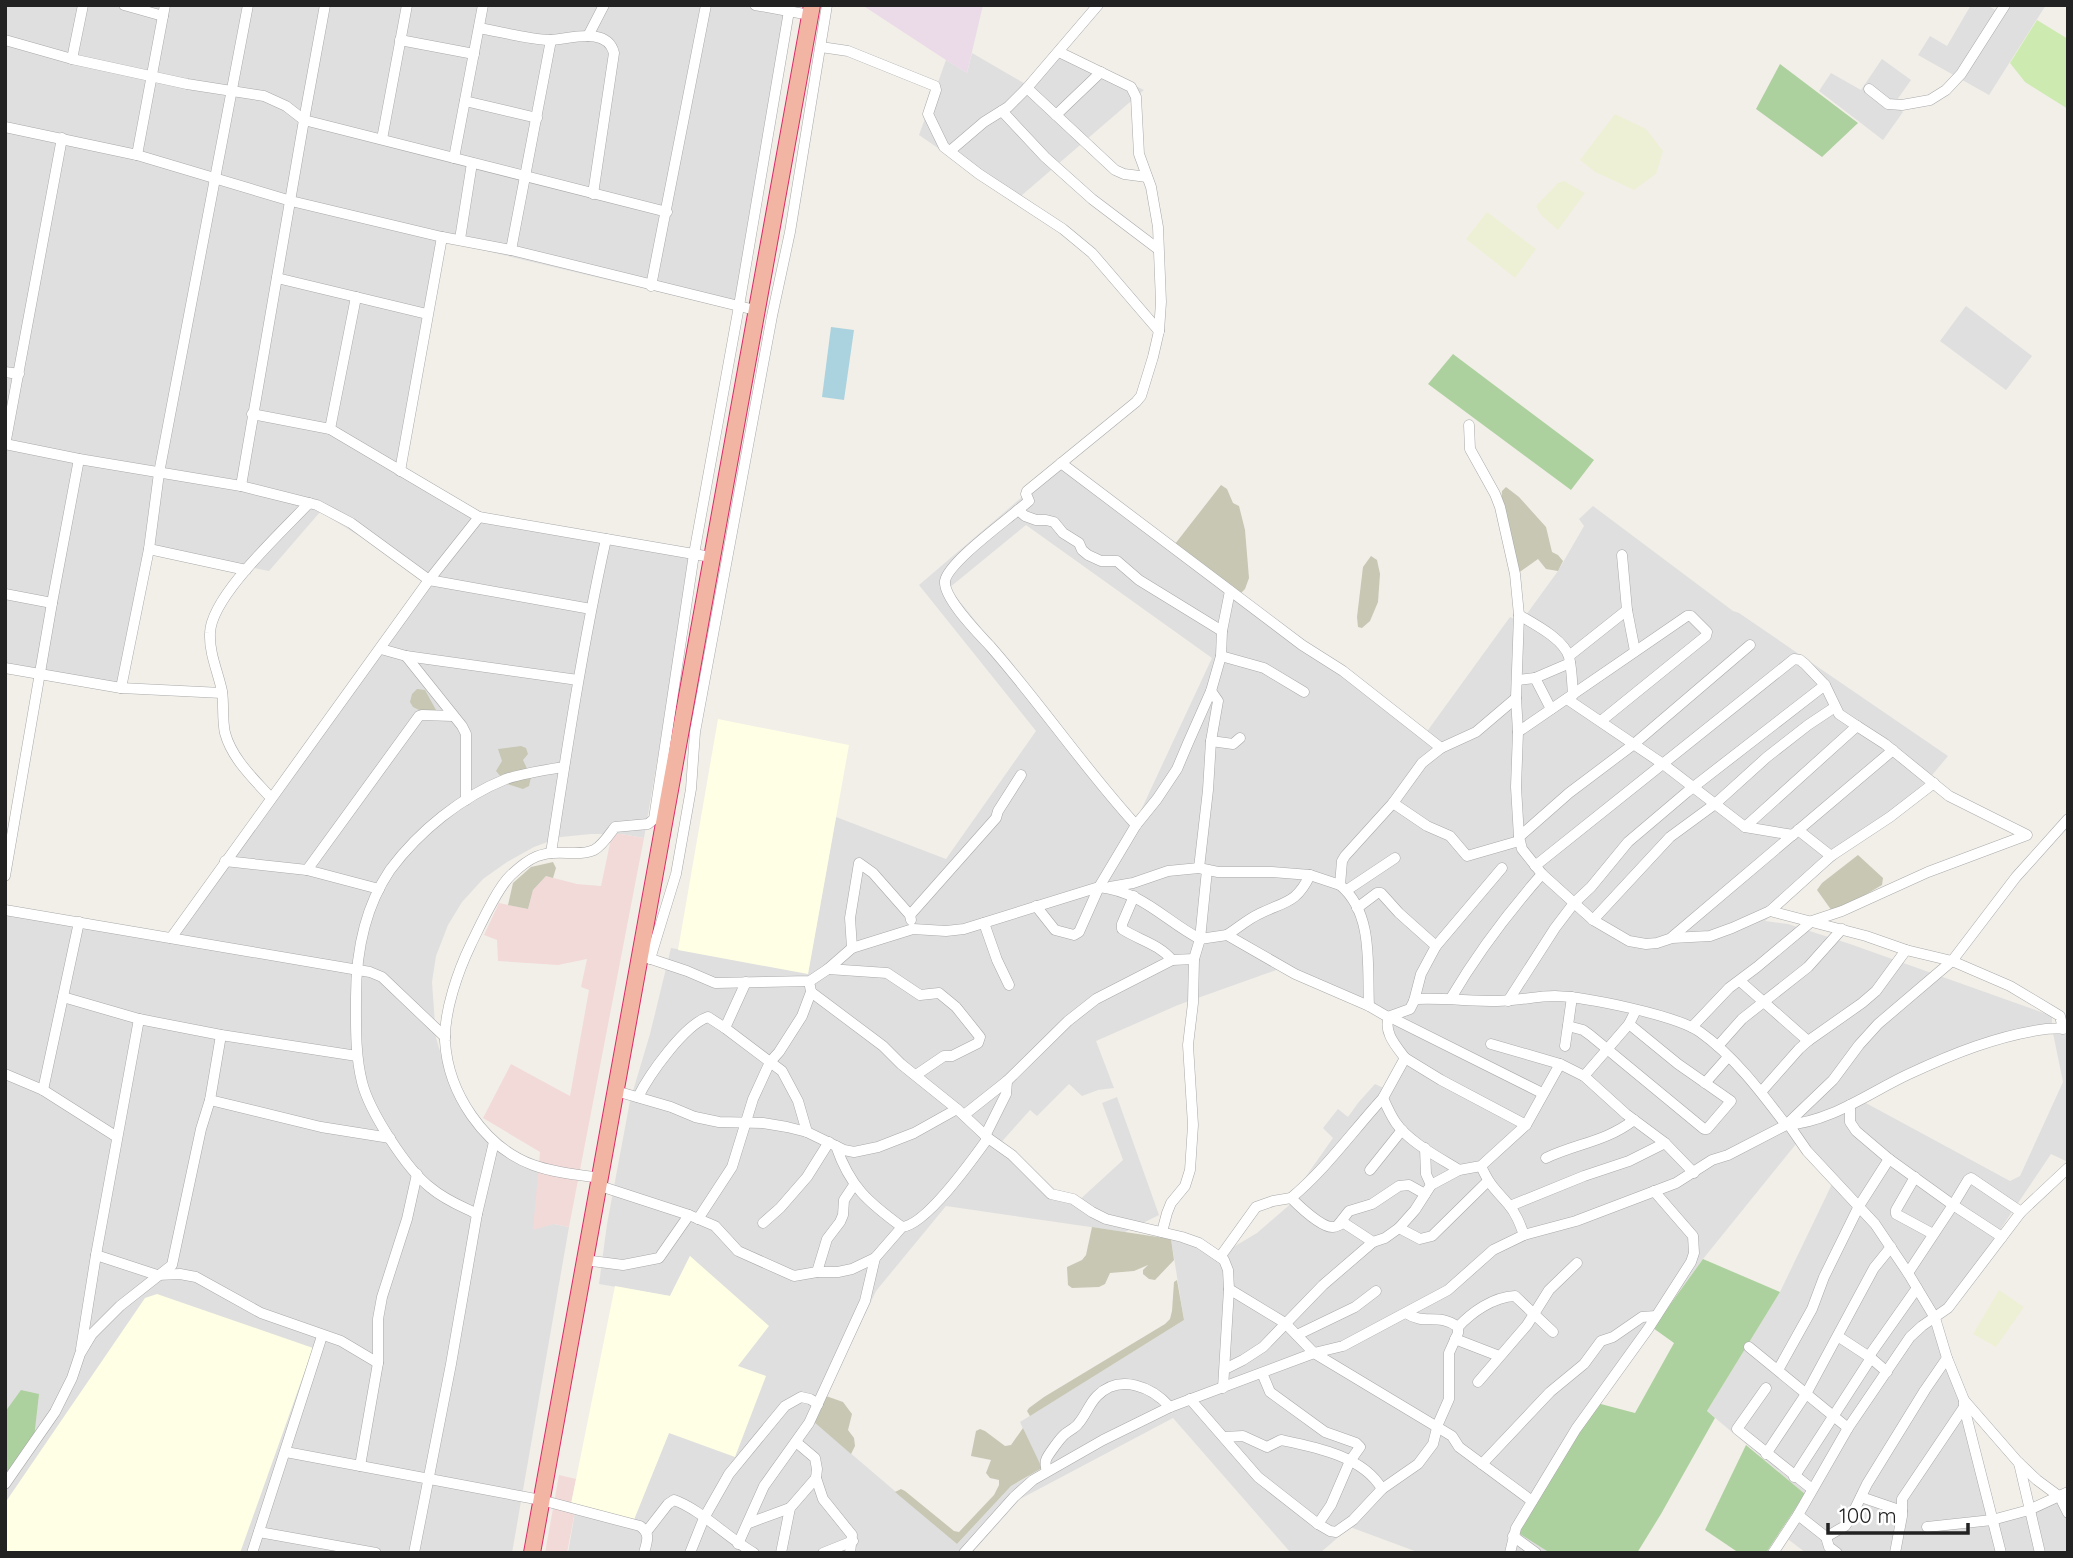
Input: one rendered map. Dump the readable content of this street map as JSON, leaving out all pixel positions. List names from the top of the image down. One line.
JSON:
{"scale_bar":"100 m"}
